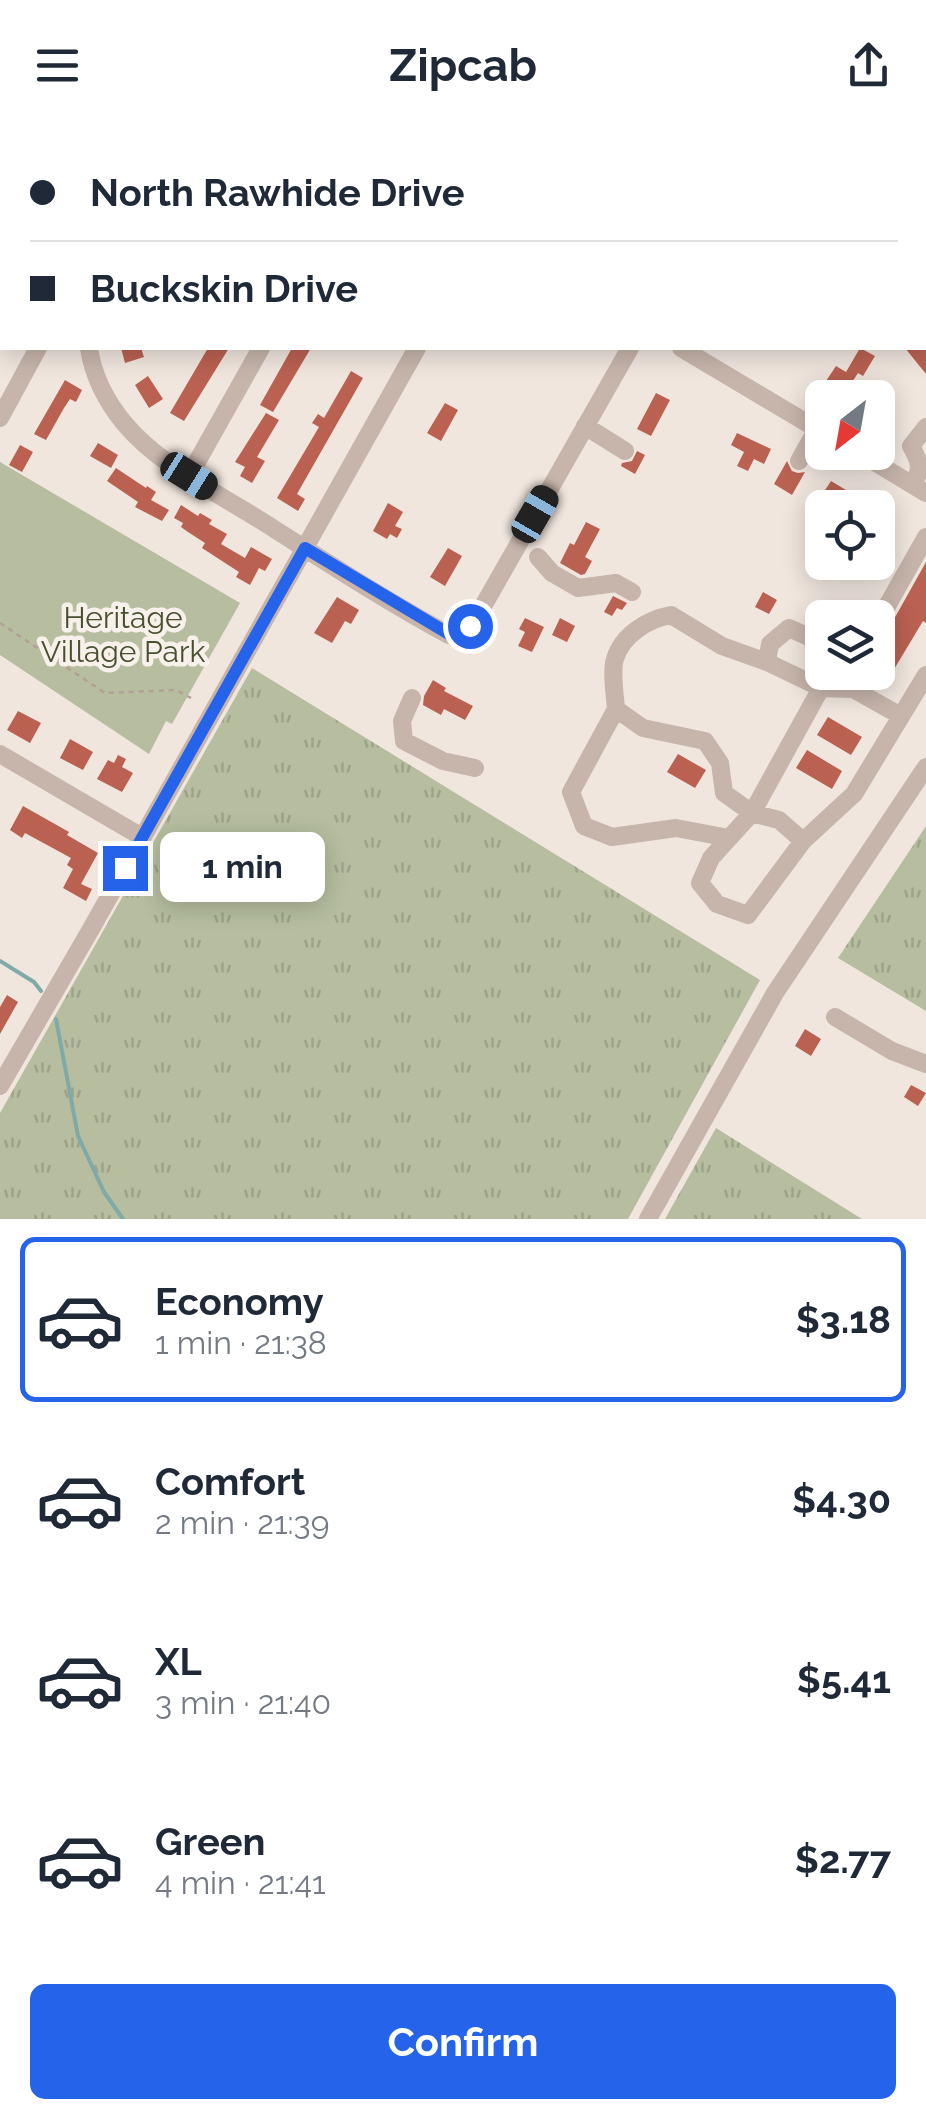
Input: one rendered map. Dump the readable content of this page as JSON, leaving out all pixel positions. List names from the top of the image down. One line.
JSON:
{"parks":["Heritage Village Park"],"north":"bottom left","page":{"header":"Zipcab","banner":["North Rawhide Drive","Buckskin Drive"],"bubble":"1 min","list":[{"name":"Economy","note":"1 min · 21:38","value":"$3.18"},{"name":"Comfort","note":"2 min · 21:39","value":"$4.30"},{"name":"XL","note":"3 min · 21:40","value":"$5.41"},{"name":"Green","note":"4 min · 21:41","value":"$2.77"}],"buttons":"Confirm"}}
